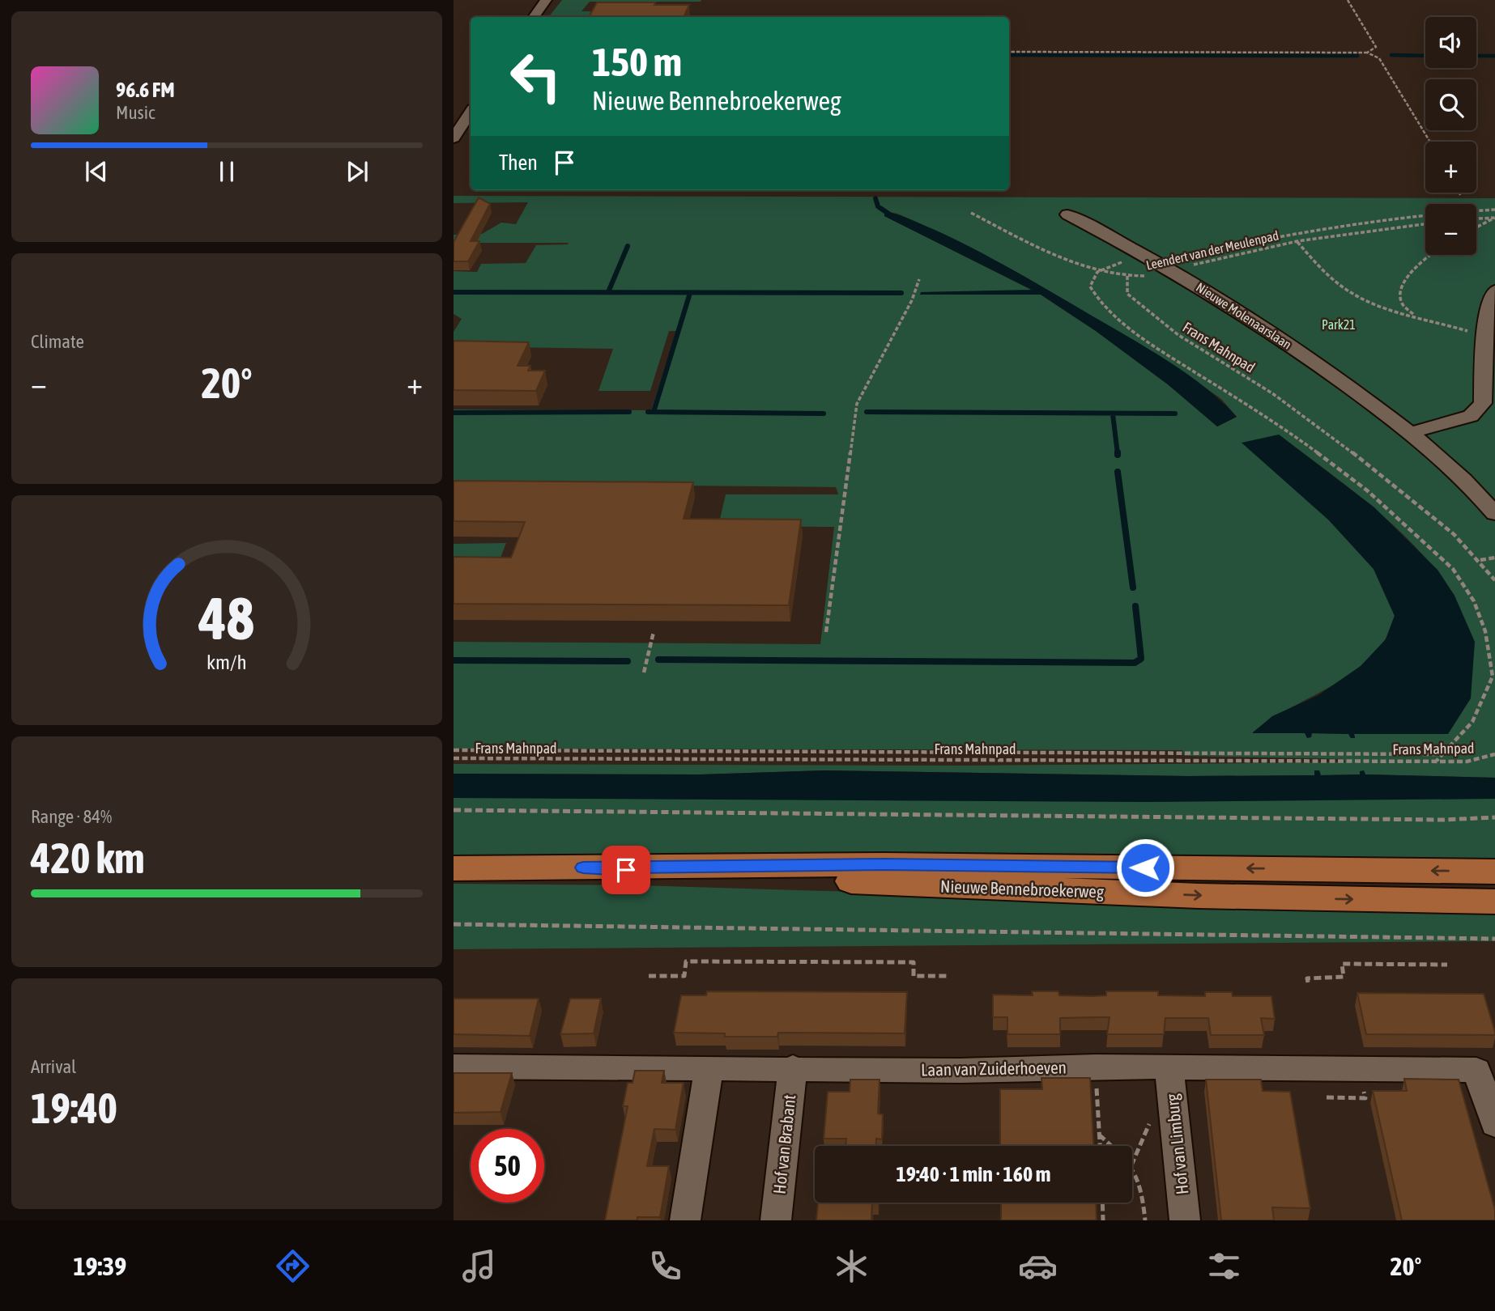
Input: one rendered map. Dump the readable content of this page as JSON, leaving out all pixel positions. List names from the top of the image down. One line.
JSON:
{"streets":{"main road":["Nieuwe Bennebroekerweg"],"street":["Nieuwe Molenaarslaan","Laan van Zuiderhoeven","Hof van Brabant","Hof van Limburg"],"path":["Leendert van der Meulenpad","Frans Mahnpad"]},"crossings":[["Leendert van der Meulenpad","Nieuwe Molenaarslaan"],["Leendert van der Meulenpad","Frans Mahnpad"],["Laan van Zuiderhoeven","Hof van Brabant"],["Laan van Zuiderhoeven","Hof van Limburg"]],"parks":["Park21"],"page":{"map_buttons":["+","−"],"turn":["150 m","Nieuwe Bennebroekerweg"],"song":["96.6 FM","Music"],"then":"Then","tile":["Climate",["Range · 84%","420 km"],["Arrival","19:40"]],"heat":["−","20°","+"],"limit":"50","trip":"19:40 · 1 min · 160 m","tabs":["19:39","20°"],"gauge":["48","km/h"]}}
